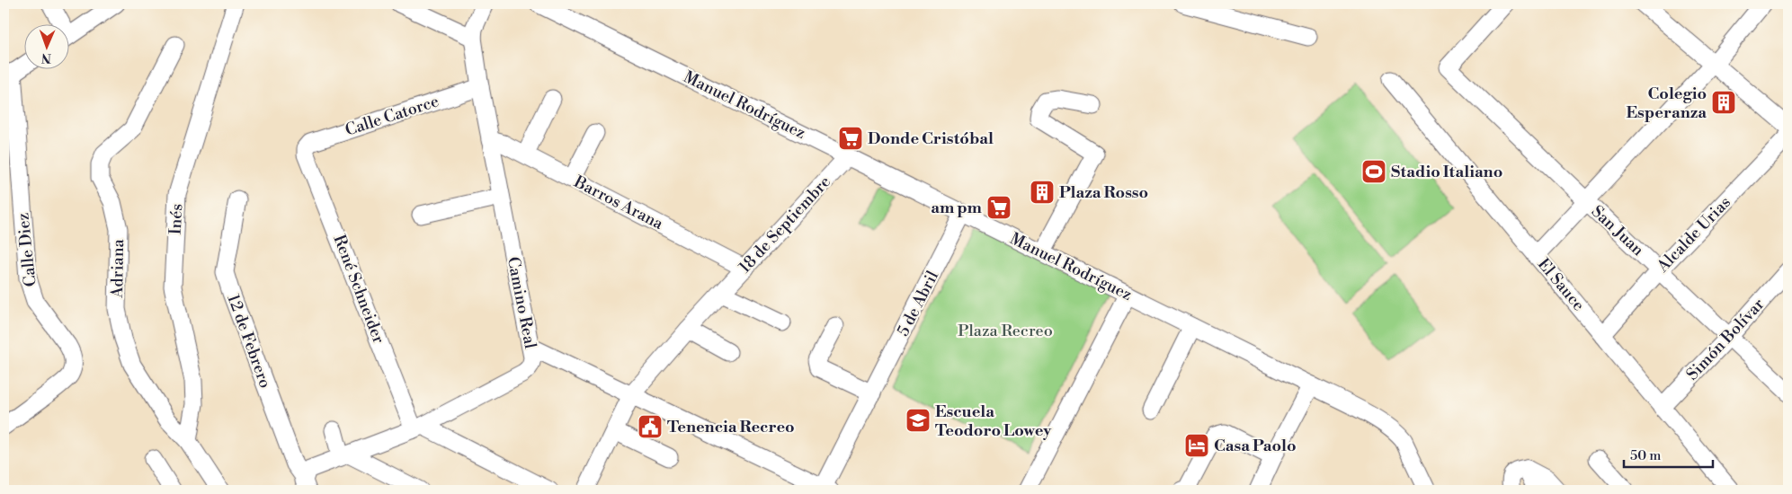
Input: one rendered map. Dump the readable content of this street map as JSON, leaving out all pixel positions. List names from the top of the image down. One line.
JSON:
{"streets":{"street":["Manuel Rodríguez","Calle Catorce","Barros Arana","Inés","18 de Septiembre","San Juan","Alcalde Urias","Calle Diez","Adriana","El Sauce","René Schneider","Camino Real","5 de Abril","Simón Bolívar","12 de Febrero"]},"crossings":[["Manuel Rodríguez","18 de Septiembre"],["Manuel Rodríguez","5 de Abril"],["Calle Catorce","René Schneider"],["Calle Catorce","Camino Real"],["Barros Arana","18 de Septiembre"],["Barros Arana","Camino Real"],["Inés","Adriana"],["San Juan","Alcalde Urias"],["San Juan","Simón Bolívar"],["Alcalde Urias","El Sauce"],["El Sauce","Simón Bolívar"],["René Schneider","Camino Real"],["Camino Real","12 de Febrero"]],"parks":["Plaza Recreo"],"places":{"building":["Colegio Esperanza","Plaza Rosso"],"supermarket":["Donde Cristóbal","am pm"],"sports":["Stadio Italiano"],"school or university":["Escuela Teodoro Lowey"],"public building":["Tenencia Recreo"],"hotel":["Casa Paolo"]},"scale_bar":"50 m","north":"bottom"}
